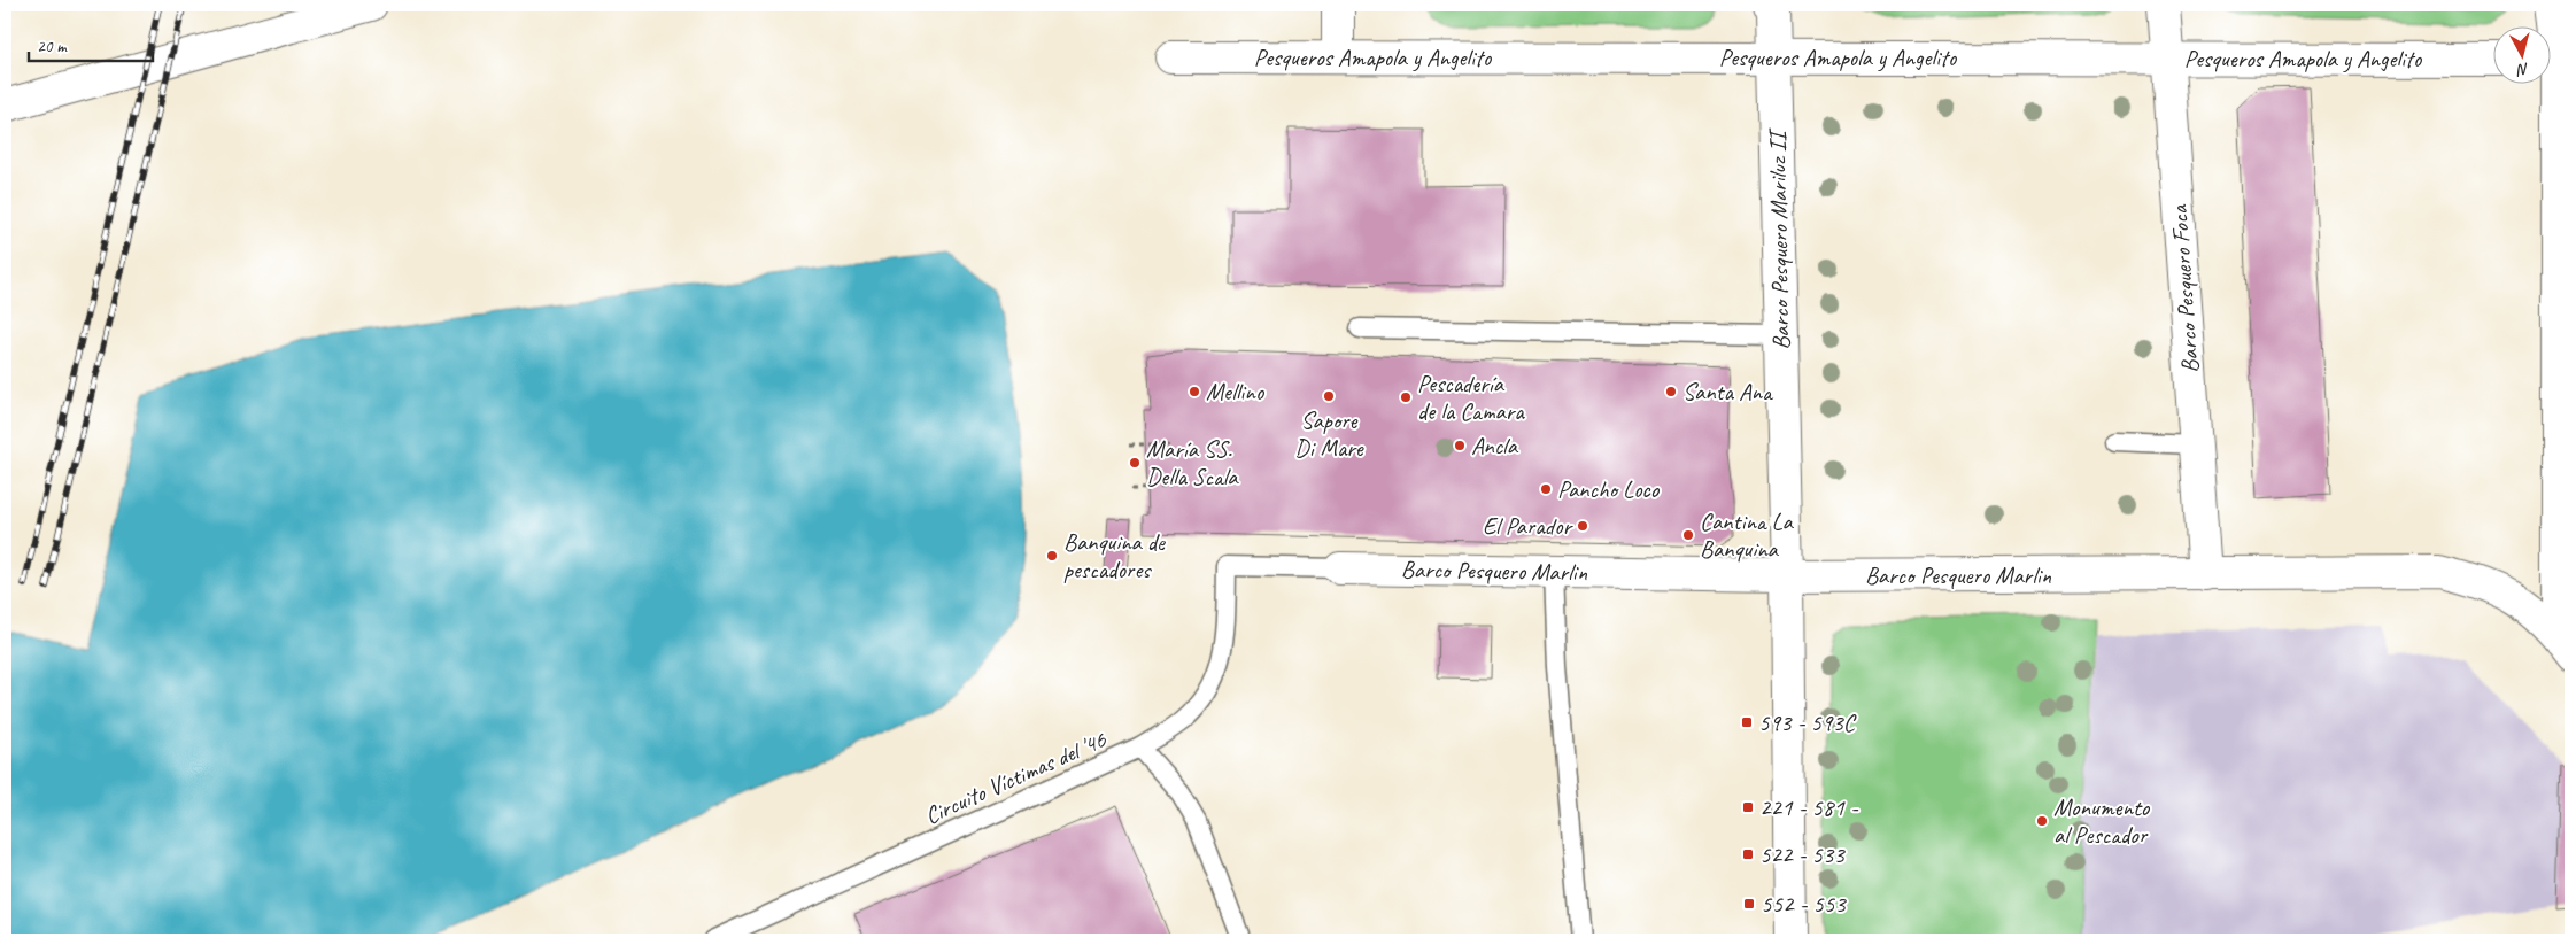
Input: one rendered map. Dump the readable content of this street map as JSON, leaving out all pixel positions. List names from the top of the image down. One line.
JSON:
{"streets":{"street":["Pesqueros Amapola y Angelito","Barco Pesquero Mariluz II","Barco Pesquero Foca","Barco Pesquero Marlin"],"lane":["Circuito Víctimas del '46"]},"crossings":[["Pesqueros Amapola y Angelito","Barco Pesquero Mariluz II"],["Pesqueros Amapola y Angelito","Barco Pesquero Foca"],["Barco Pesquero Mariluz II","Barco Pesquero Marlin"],["Barco Pesquero Foca","Barco Pesquero Marlin"],["Barco Pesquero Marlin","Circuito Víctimas del '46"]],"places":{"other":["Mellino","Santa Ana","Sapore Di Mare","Pescadería de la Camara","Ancla","María SS. Della Scala","Pancho Loco","El Parador","Cantina La Banquina","Banquina de pescadores","Monumento al Pescador"],"transit":["593 - 593C","221 - 581 -","522 - 533","552 - 553"]},"scale_bar":"20 m","north":"bottom"}
